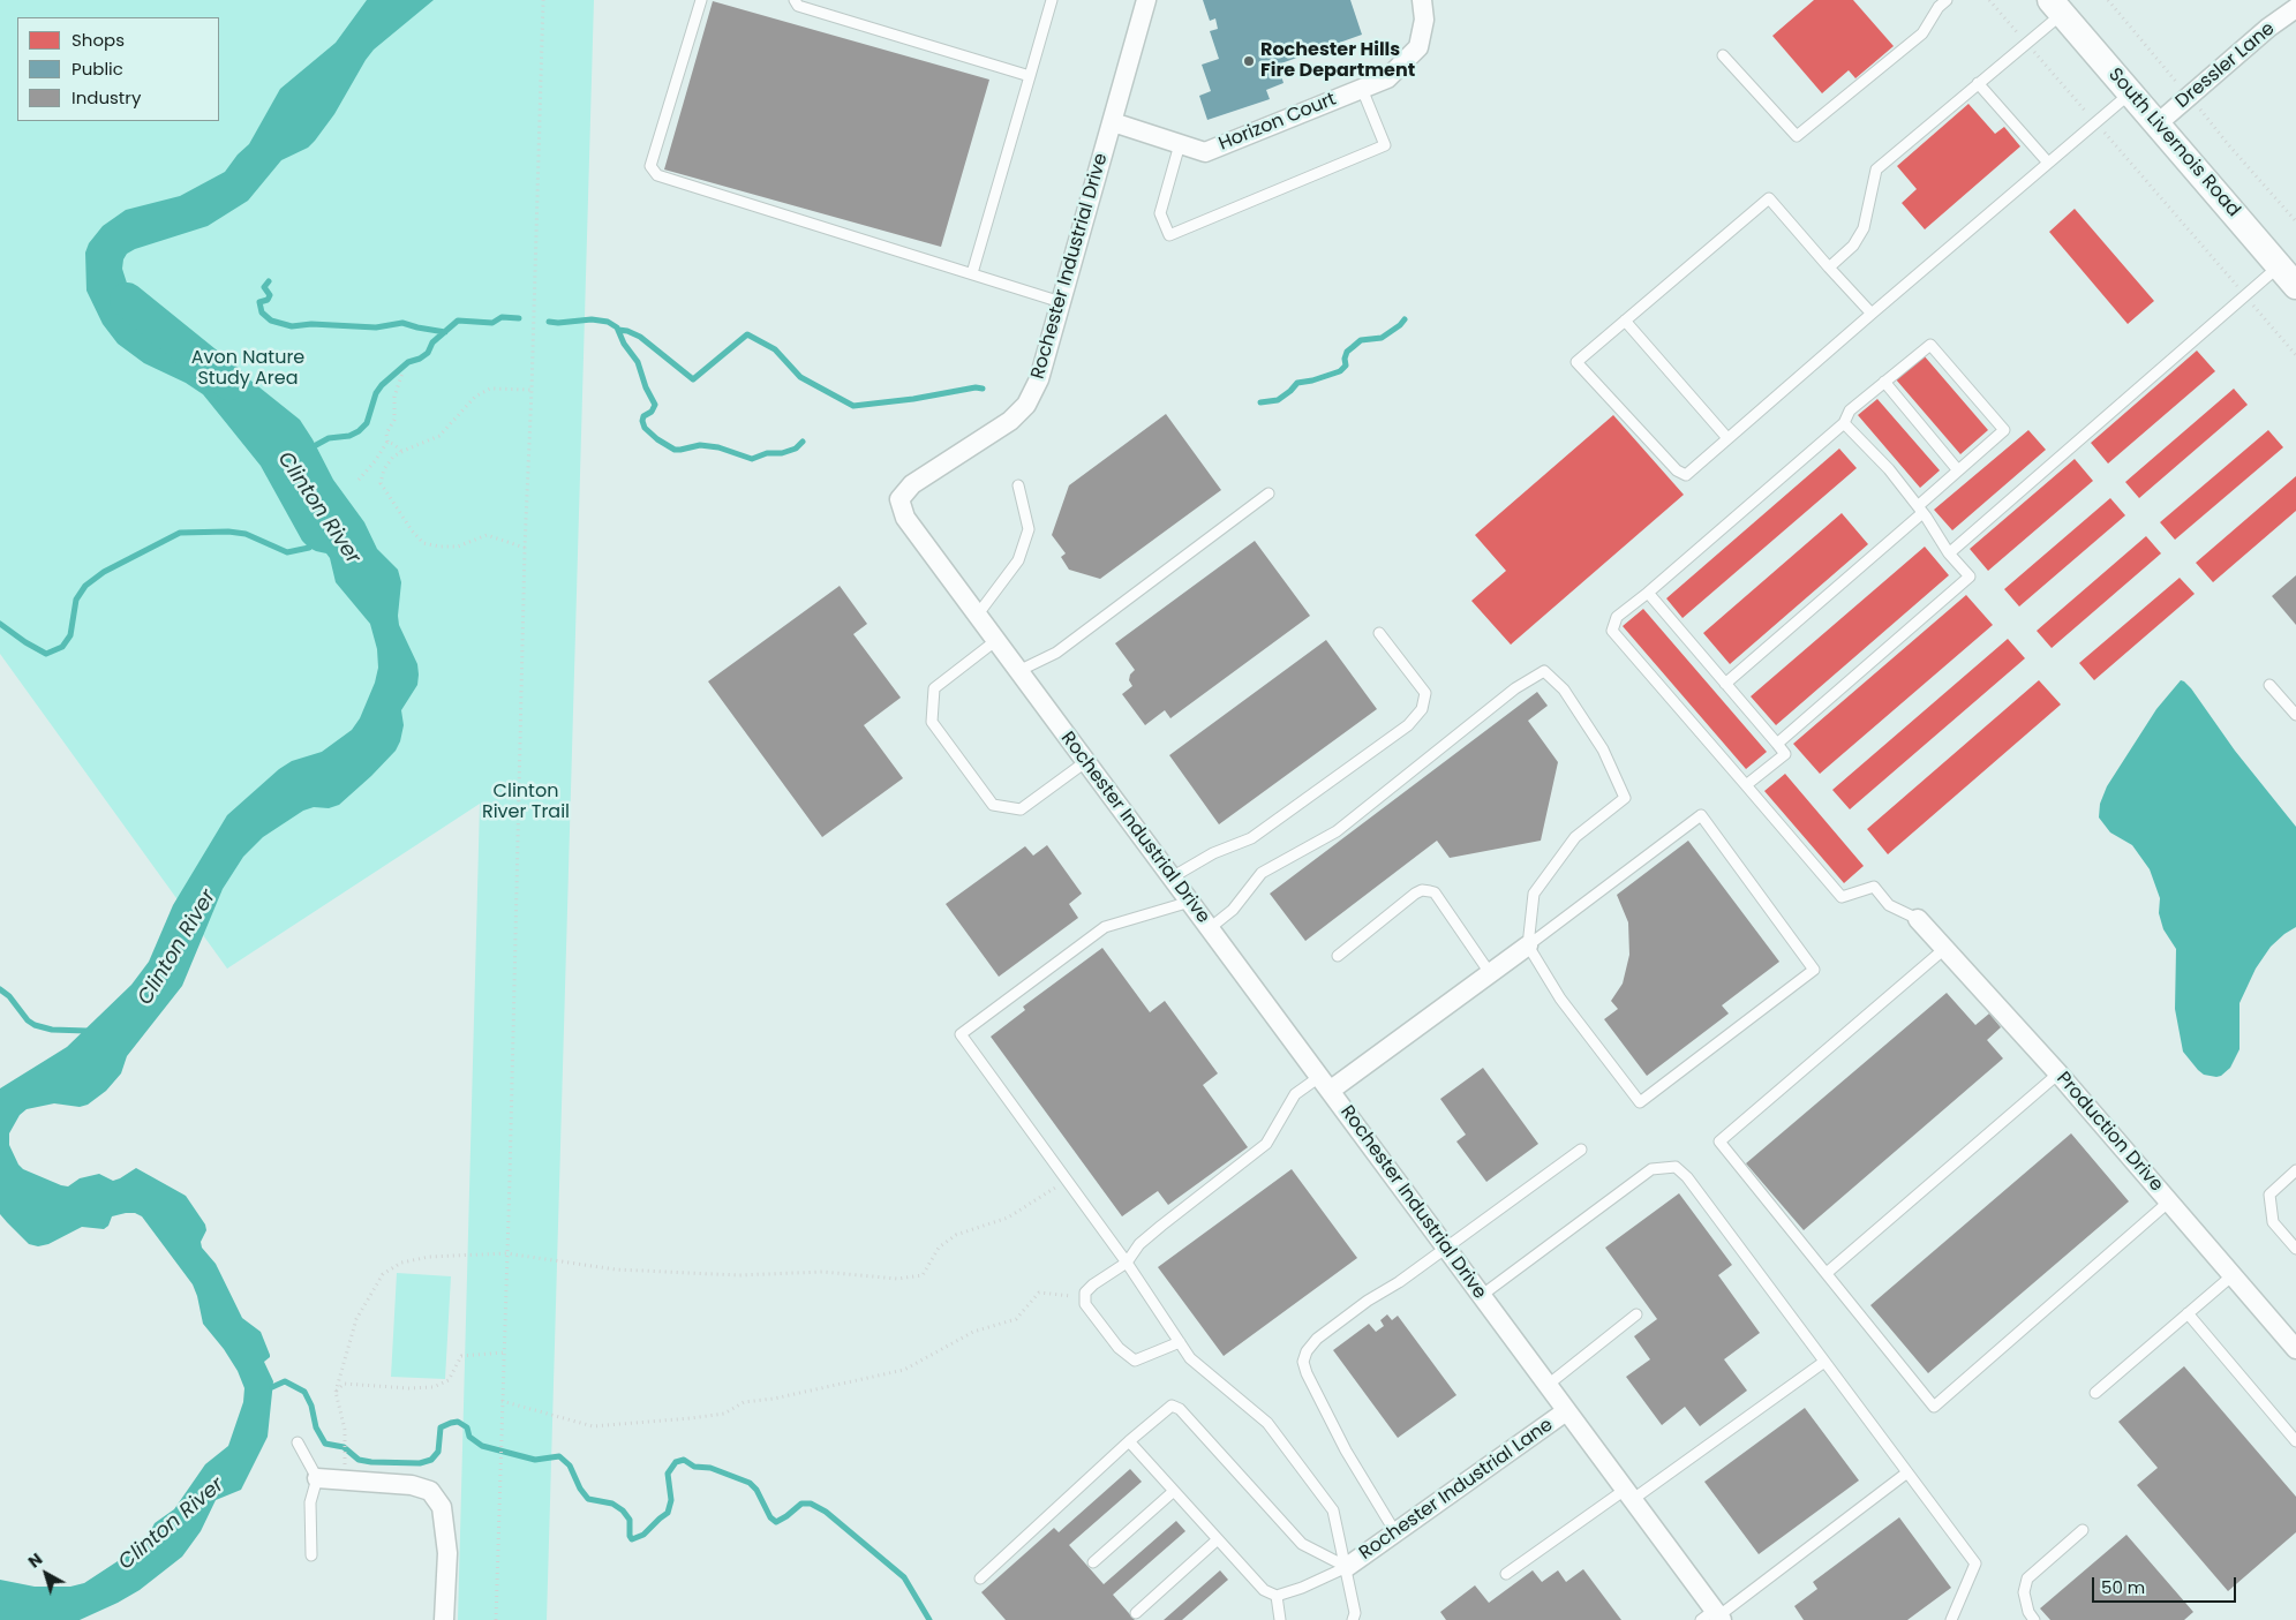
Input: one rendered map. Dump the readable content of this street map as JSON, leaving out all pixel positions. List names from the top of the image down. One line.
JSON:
{"streets":{"main road":["South Livernois Road"],"street":["Dressler Lane","Horizon Court","Rochester Industrial Drive","Production Drive","Rochester Industrial Lane"]},"crossings":[["Dressler Lane","South Livernois Road"],["Horizon Court","Rochester Industrial Drive"],["Rochester Industrial Drive","Rochester Industrial Lane"]],"water":["Clinton River"],"parks":["Avon Nature Study Area","Clinton River Trail"],"places":["Rochester Hills Fire Department"],"legend":["Shops","Public","Industry"],"scale_bar":"50 m","north":"top left"}
